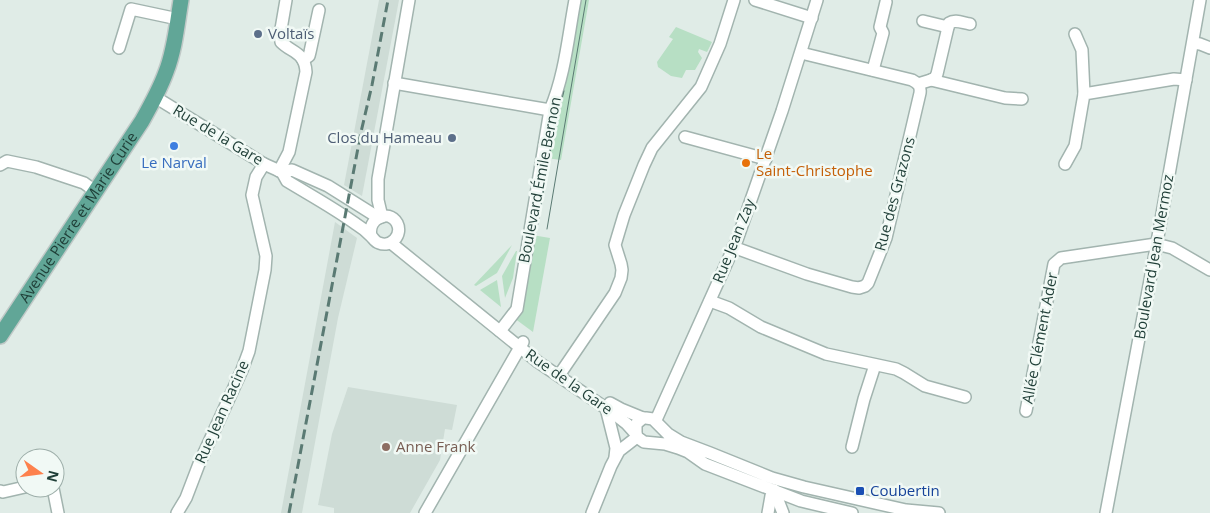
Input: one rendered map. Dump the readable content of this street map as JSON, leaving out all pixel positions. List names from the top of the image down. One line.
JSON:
{"streets":{"main road":["Avenue Pierre et Marie Curie"],"street":["Rue de la Gare","Boulevard Émile Bernon","Rue des Grazons","Rue Jean Zay","Boulevard Jean Mermoz","Allée Clément Ader","Rue Jean Racine"]},"crossings":[["Rue de la Gare","Boulevard Émile Bernon"],["Rue de la Gare","Avenue Pierre et Marie Curie"],["Rue de la Gare","Rue Jean Zay"],["Rue de la Gare","Rue Jean Racine"],["Rue des Grazons","Rue Jean Zay"],["Boulevard Jean Mermoz","Allée Clément Ader"]],"places":{"other":["Voltaïs","Clos du Hameau","Le Narval","Le Saint-Christophe","Anne Frank"],"transit":["Coubertin"]},"north":"right"}
